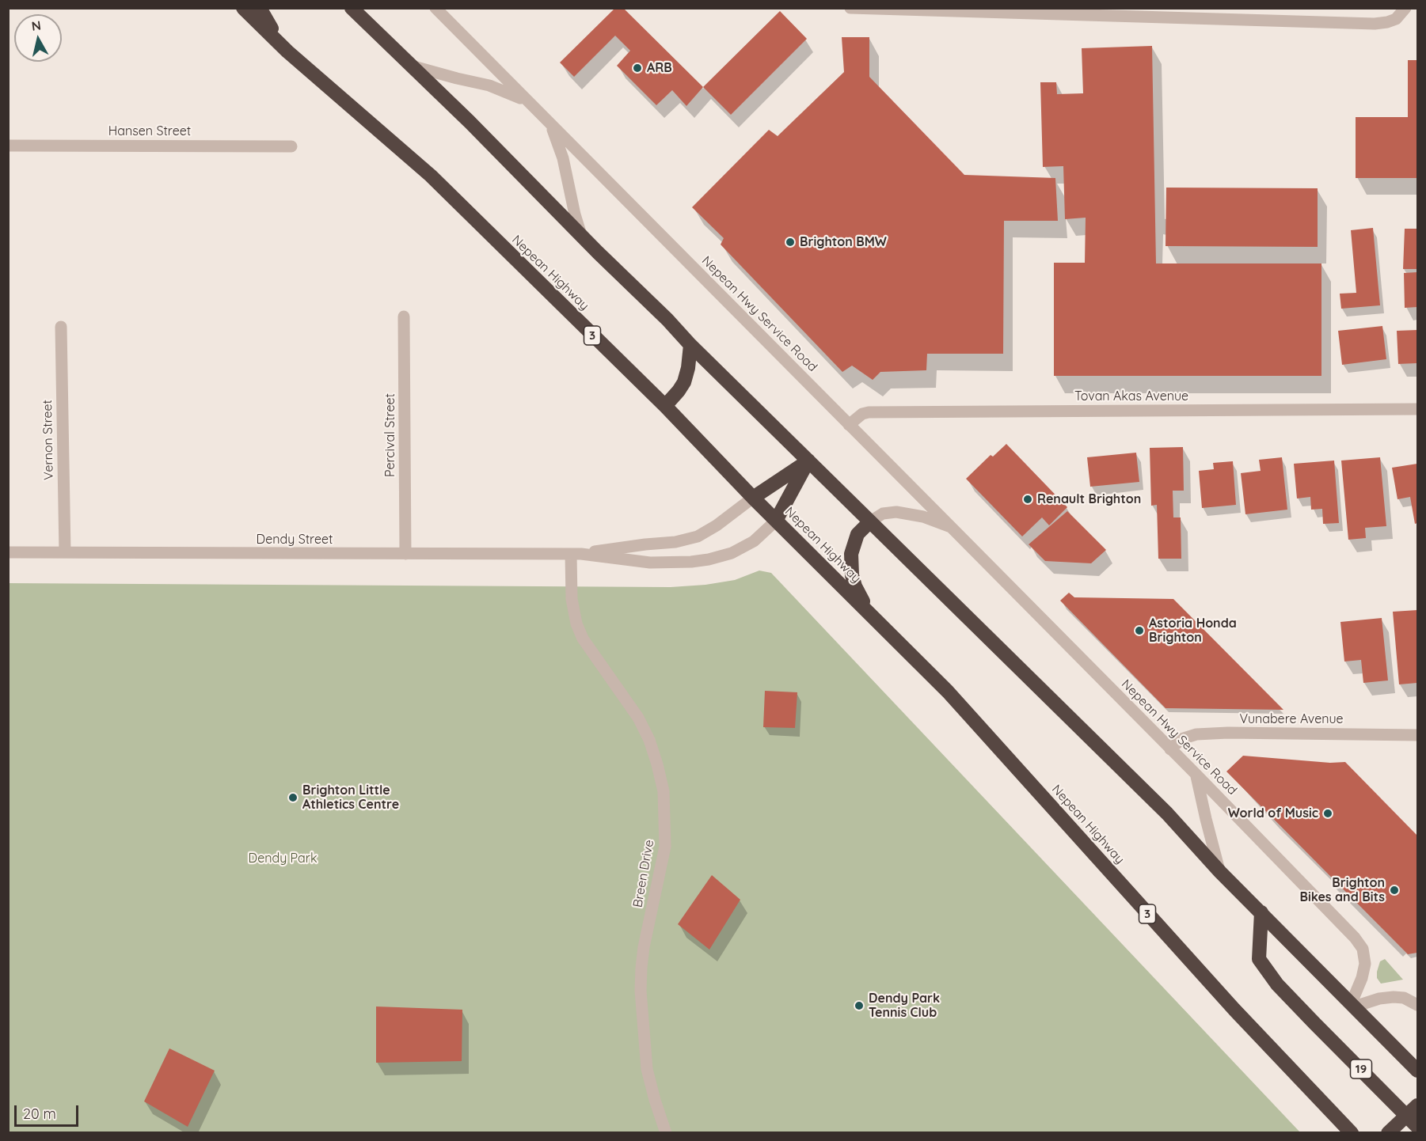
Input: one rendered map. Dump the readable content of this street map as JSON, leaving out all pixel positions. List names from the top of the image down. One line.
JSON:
{"streets":{"highway":["Nepean Highway","3","19"],"street":["Hansen Street","Nepean Hwy Service Road","Tovan Akas Avenue","Percival Street","Vernon Street","Dendy Street","Vunabere Avenue","Breen Drive"]},"crossings":[["Nepean Highway","Dendy Street"],["Nepean Hwy Service Road","Tovan Akas Avenue"],["Nepean Hwy Service Road","Vunabere Avenue"],["Percival Street","Dendy Street"],["Vernon Street","Dendy Street"],["Dendy Street","Breen Drive"]],"parks":["Dendy Park"],"places":["ARB","Brighton BMW","Renault Brighton","Astoria Honda Brighton","Brighton Little Athletics Centre","World of Music","Brighton Bikes and Bits","Dendy Park Tennis Club"],"scale_bar":"20 m","north":"top"}
